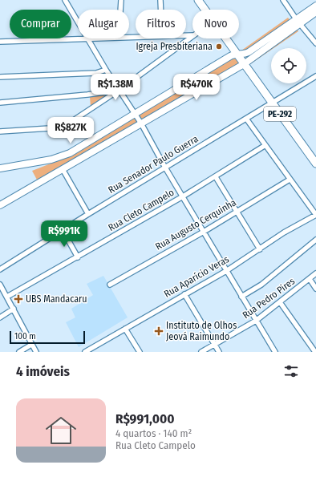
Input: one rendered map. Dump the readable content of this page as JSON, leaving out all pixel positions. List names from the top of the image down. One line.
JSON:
{"streets":{"main road":["PE-292"],"street":["Rua Senador Paulo Guerra","Rua Cleto Campelo","Rua Augusto Cerquinha","Rua Aparício Veras","Rua Pedro Pires"]},"crossings":[["PE-292","Rua Senador Paulo Guerra"]],"places":{"other":["Igreja Presbiteriana"],"health":["UBS Mandacaru","Instituto de Olhos Jeová Raimundo"]},"scale_bar":"100 m","page":{"chip":["Comprar","Alugar","Filtros","Novo"],"price":["R$1.38M","R$470K","R$827K","R$991K"],"scale":"100 m","heading":"4 imóveis","list":[{"name":"R$991,000","note":"4 quartos · 140 m² · Rua Cleto Campelo"}]}}
